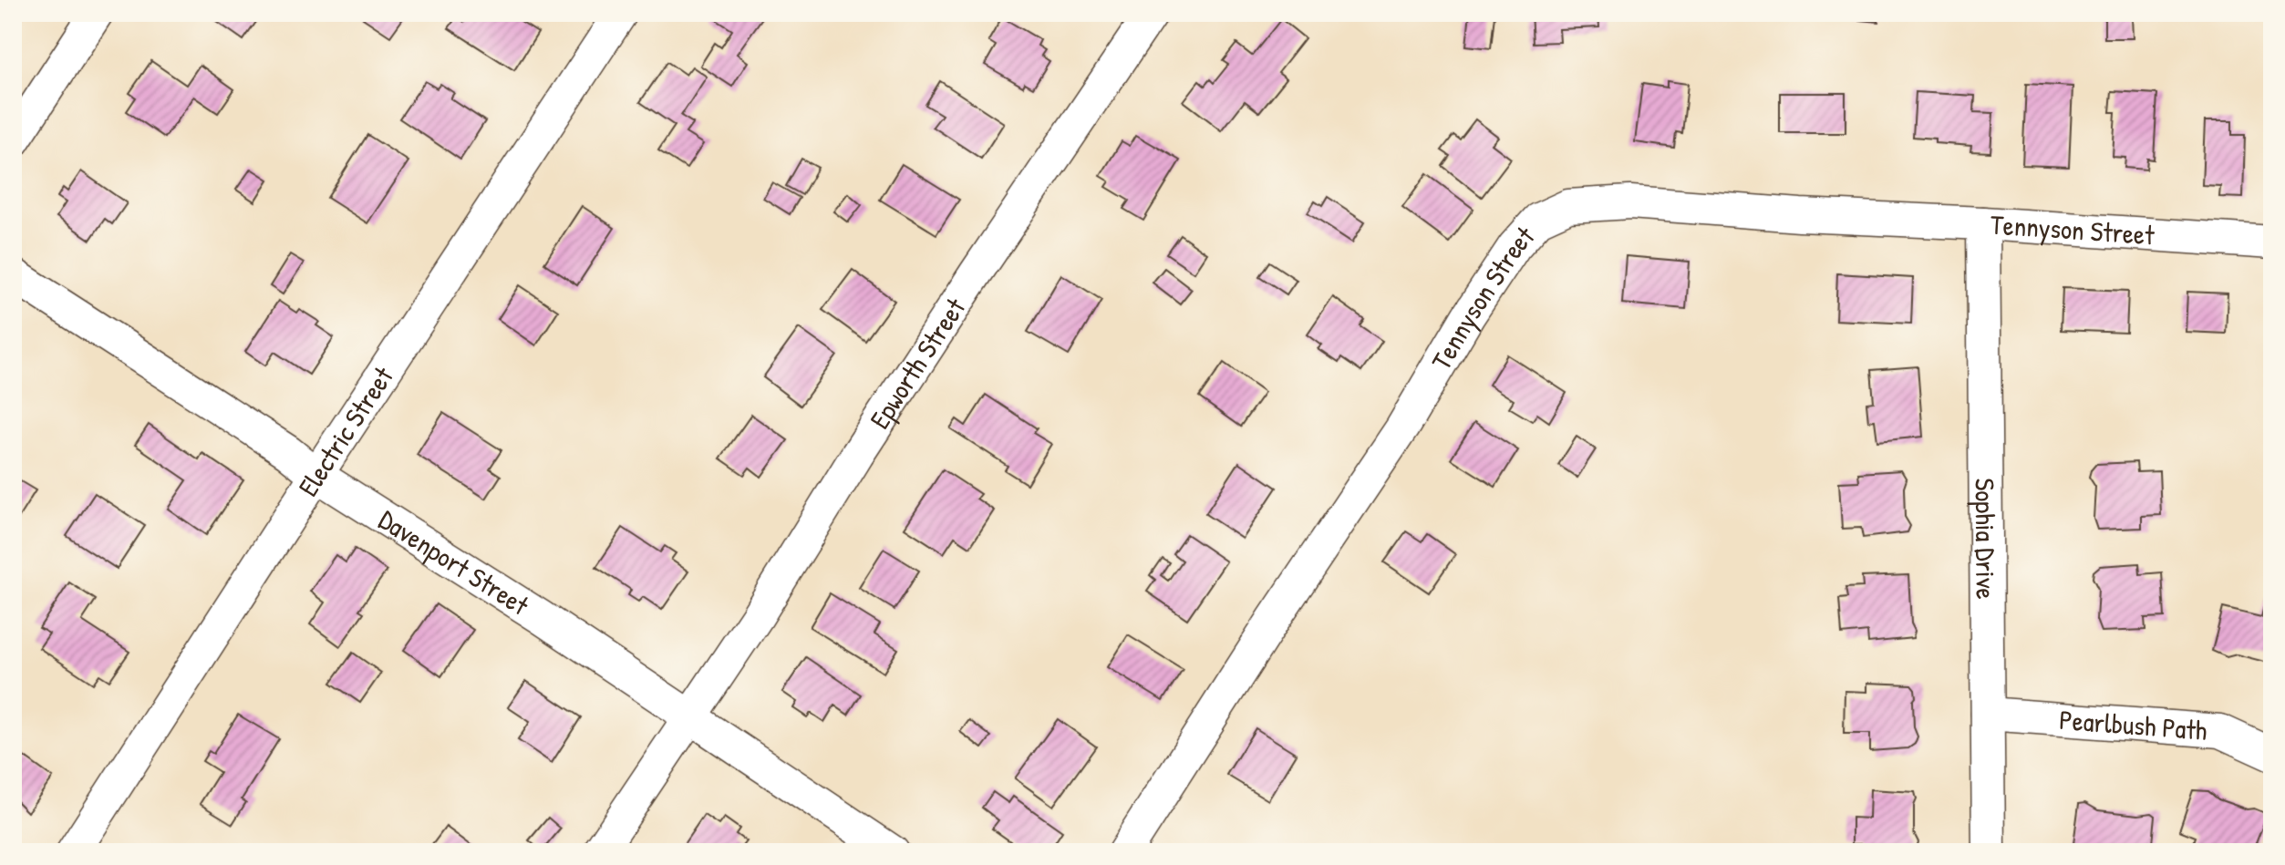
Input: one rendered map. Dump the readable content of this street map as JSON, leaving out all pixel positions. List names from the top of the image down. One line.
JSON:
{"streets":{"street":["Tennyson Street","Epworth Street","Electric Street","Sophia Drive","Davenport Street","Pearlbush Path"]},"crossings":[["Tennyson Street","Sophia Drive"],["Epworth Street","Davenport Street"],["Electric Street","Davenport Street"],["Sophia Drive","Pearlbush Path"]]}
